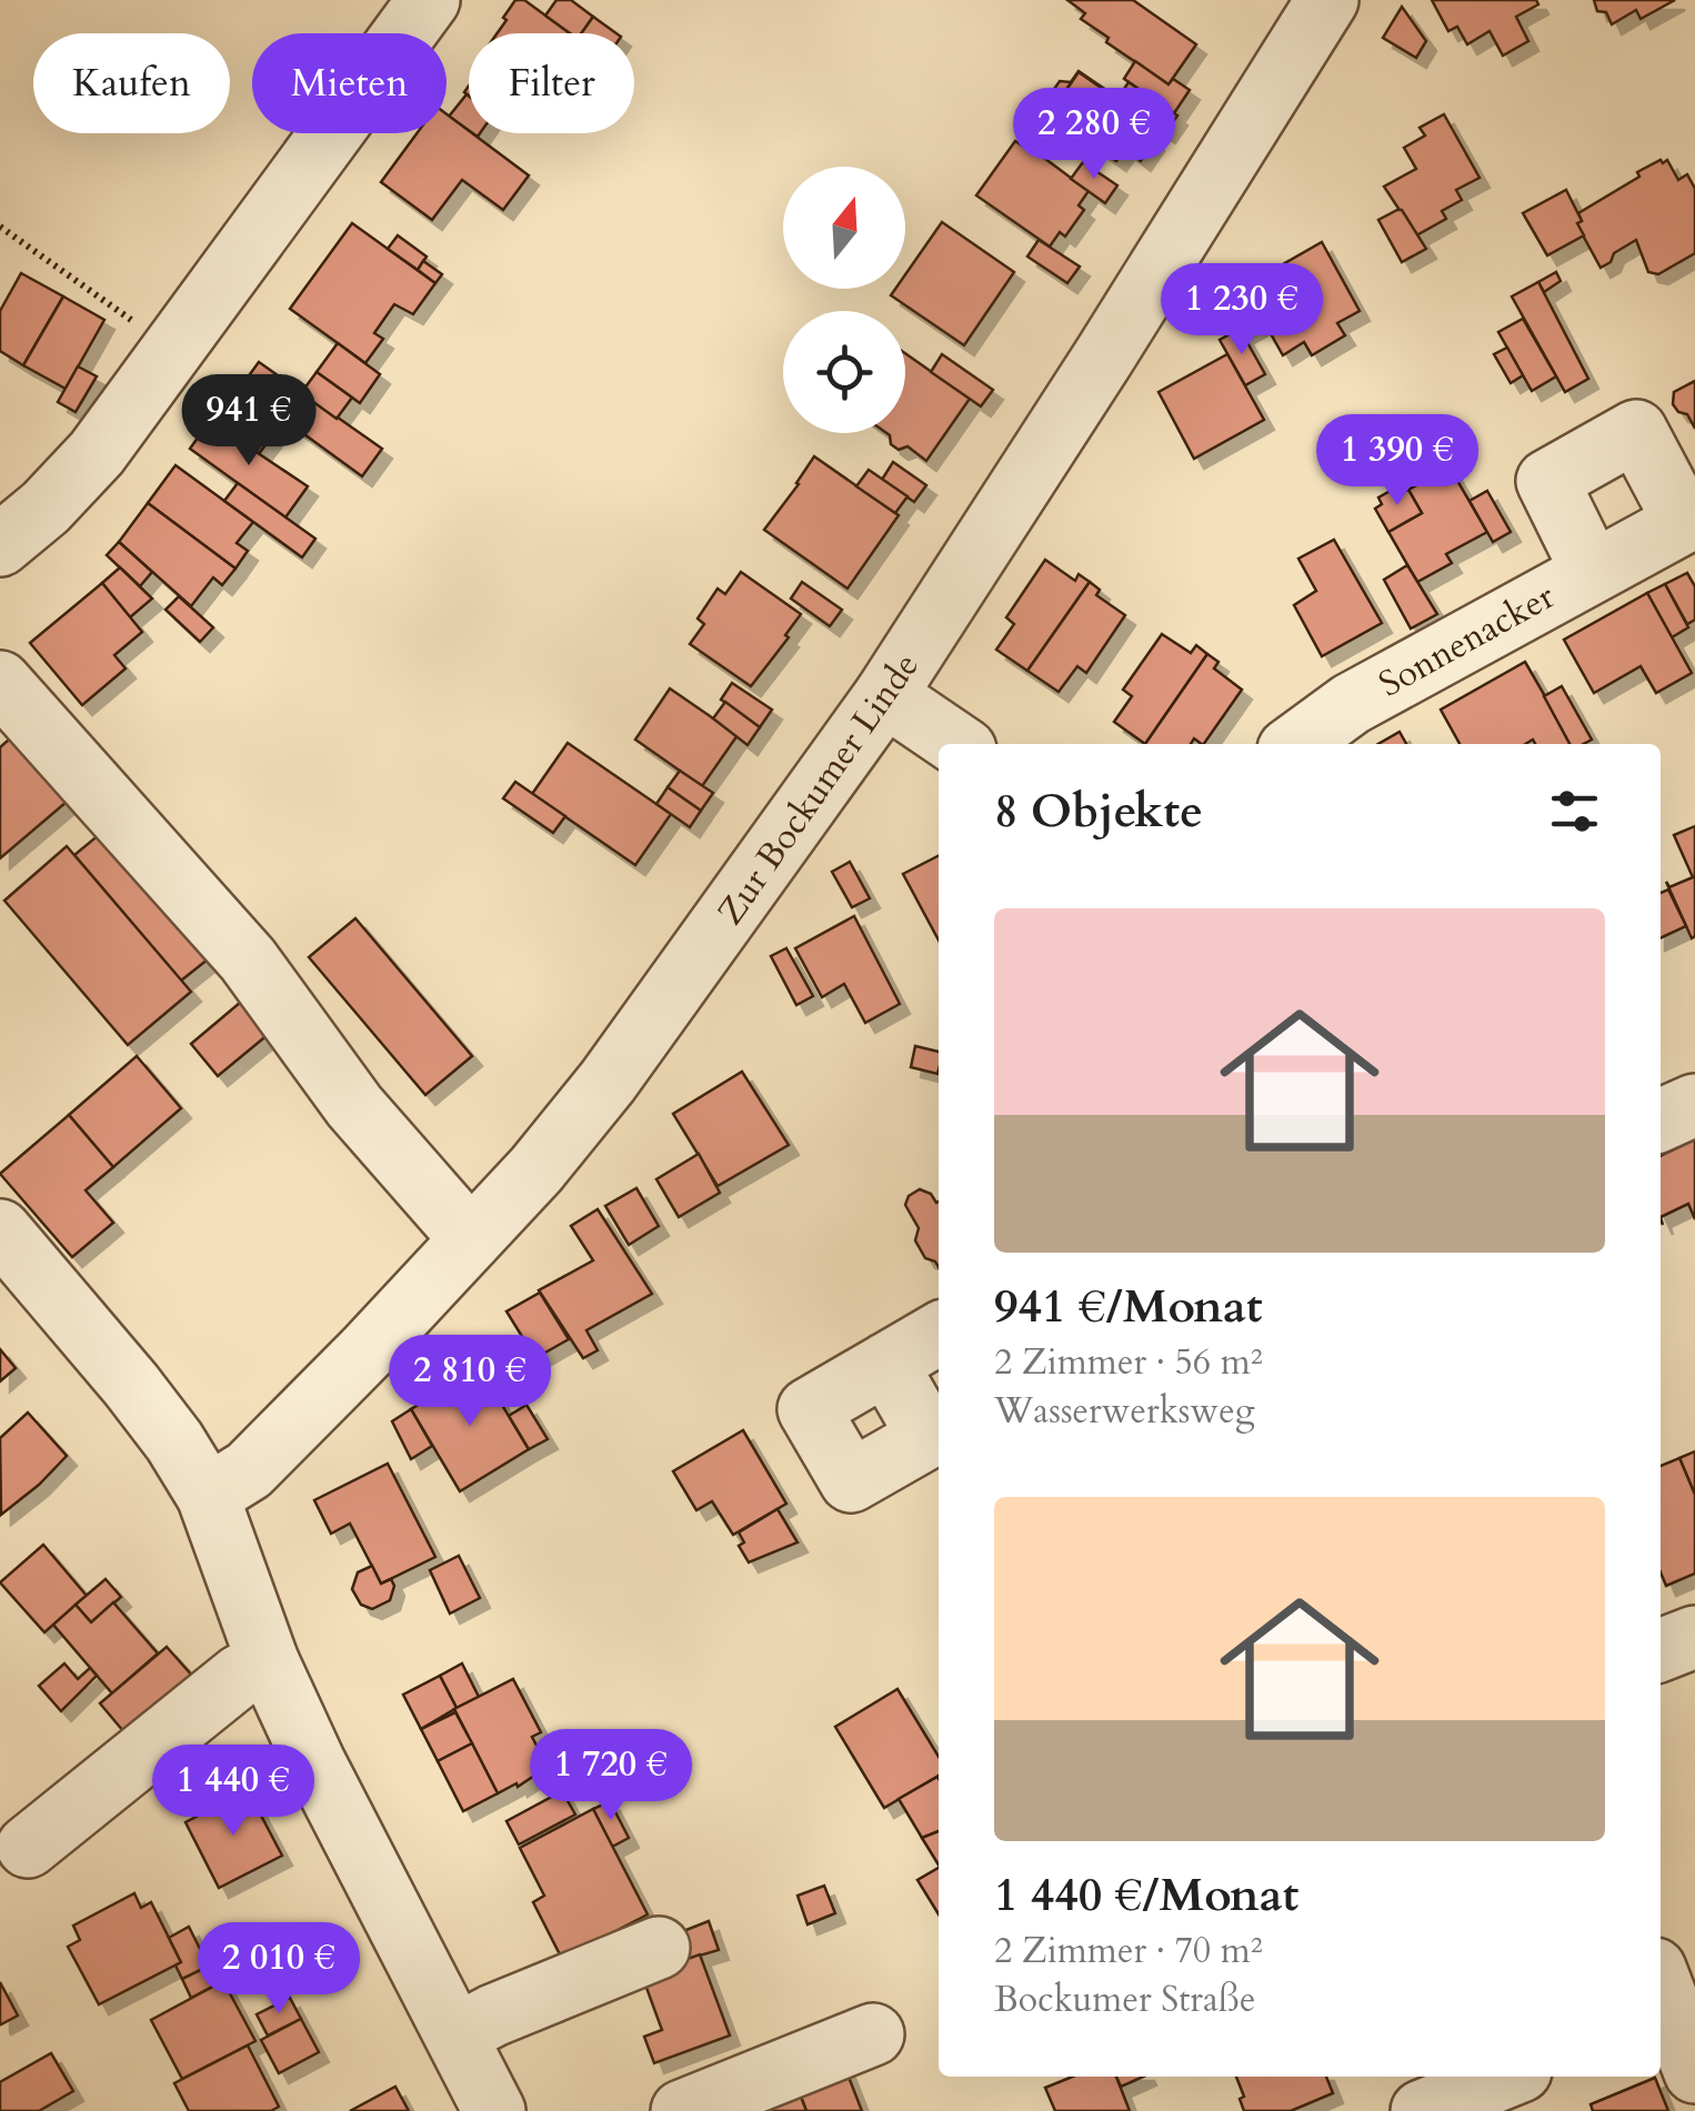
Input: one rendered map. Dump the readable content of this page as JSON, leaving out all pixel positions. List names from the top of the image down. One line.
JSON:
{"streets":{"street":["Sonnenacker","Zur Bockumer Linde"]},"north":"top","page":{"chip":["Kaufen","Mieten","Filter"],"price":["2 280 €","1 230 €","941 €","1 390 €","2 810 €","1 720 €","1 440 €","2 010 €"],"heading":"8 Objekte","list":[{"name":"941 €/Monat","note":"2 Zimmer · 56 m² · Wasserwerksweg"},{"name":"1 440 €/Monat","note":"2 Zimmer · 70 m² · Bockumer Straße"}]}}
